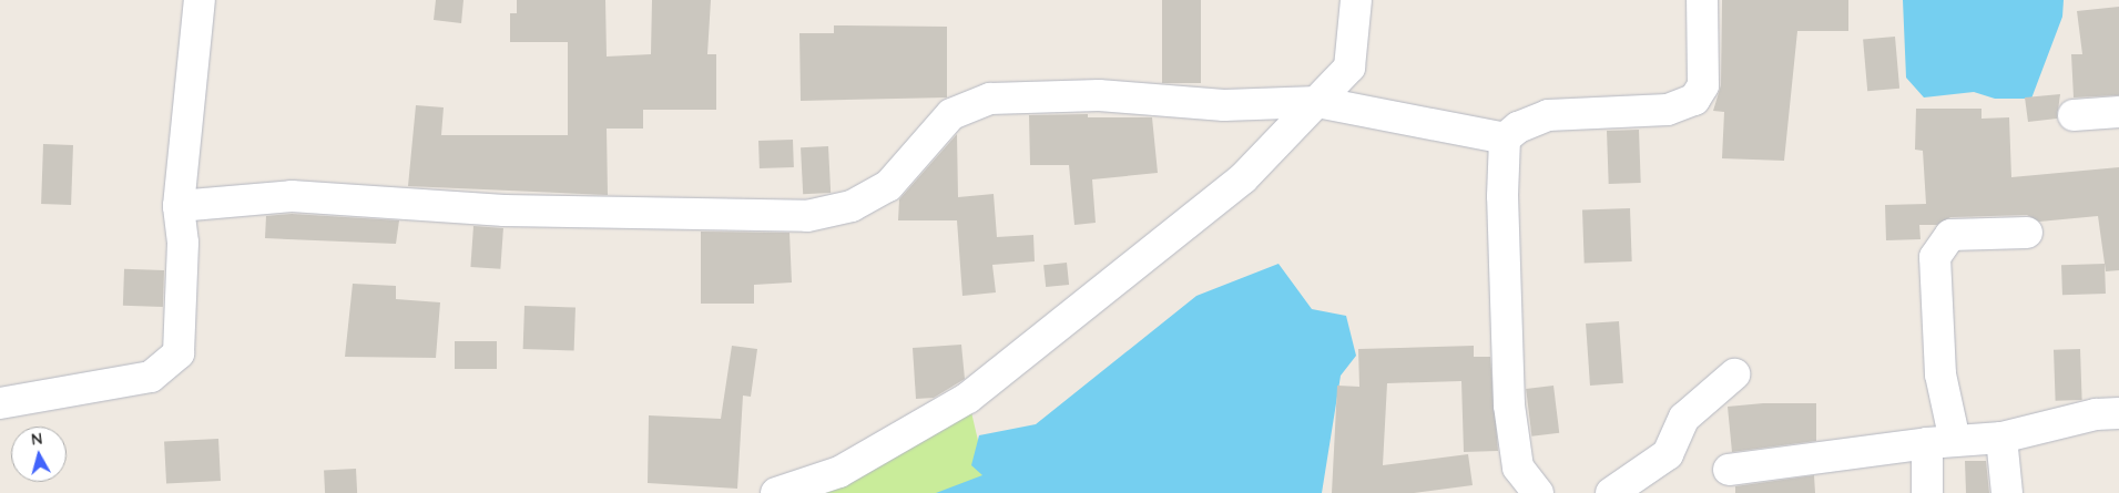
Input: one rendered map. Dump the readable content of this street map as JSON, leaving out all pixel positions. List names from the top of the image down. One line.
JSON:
{"north":"top"}
